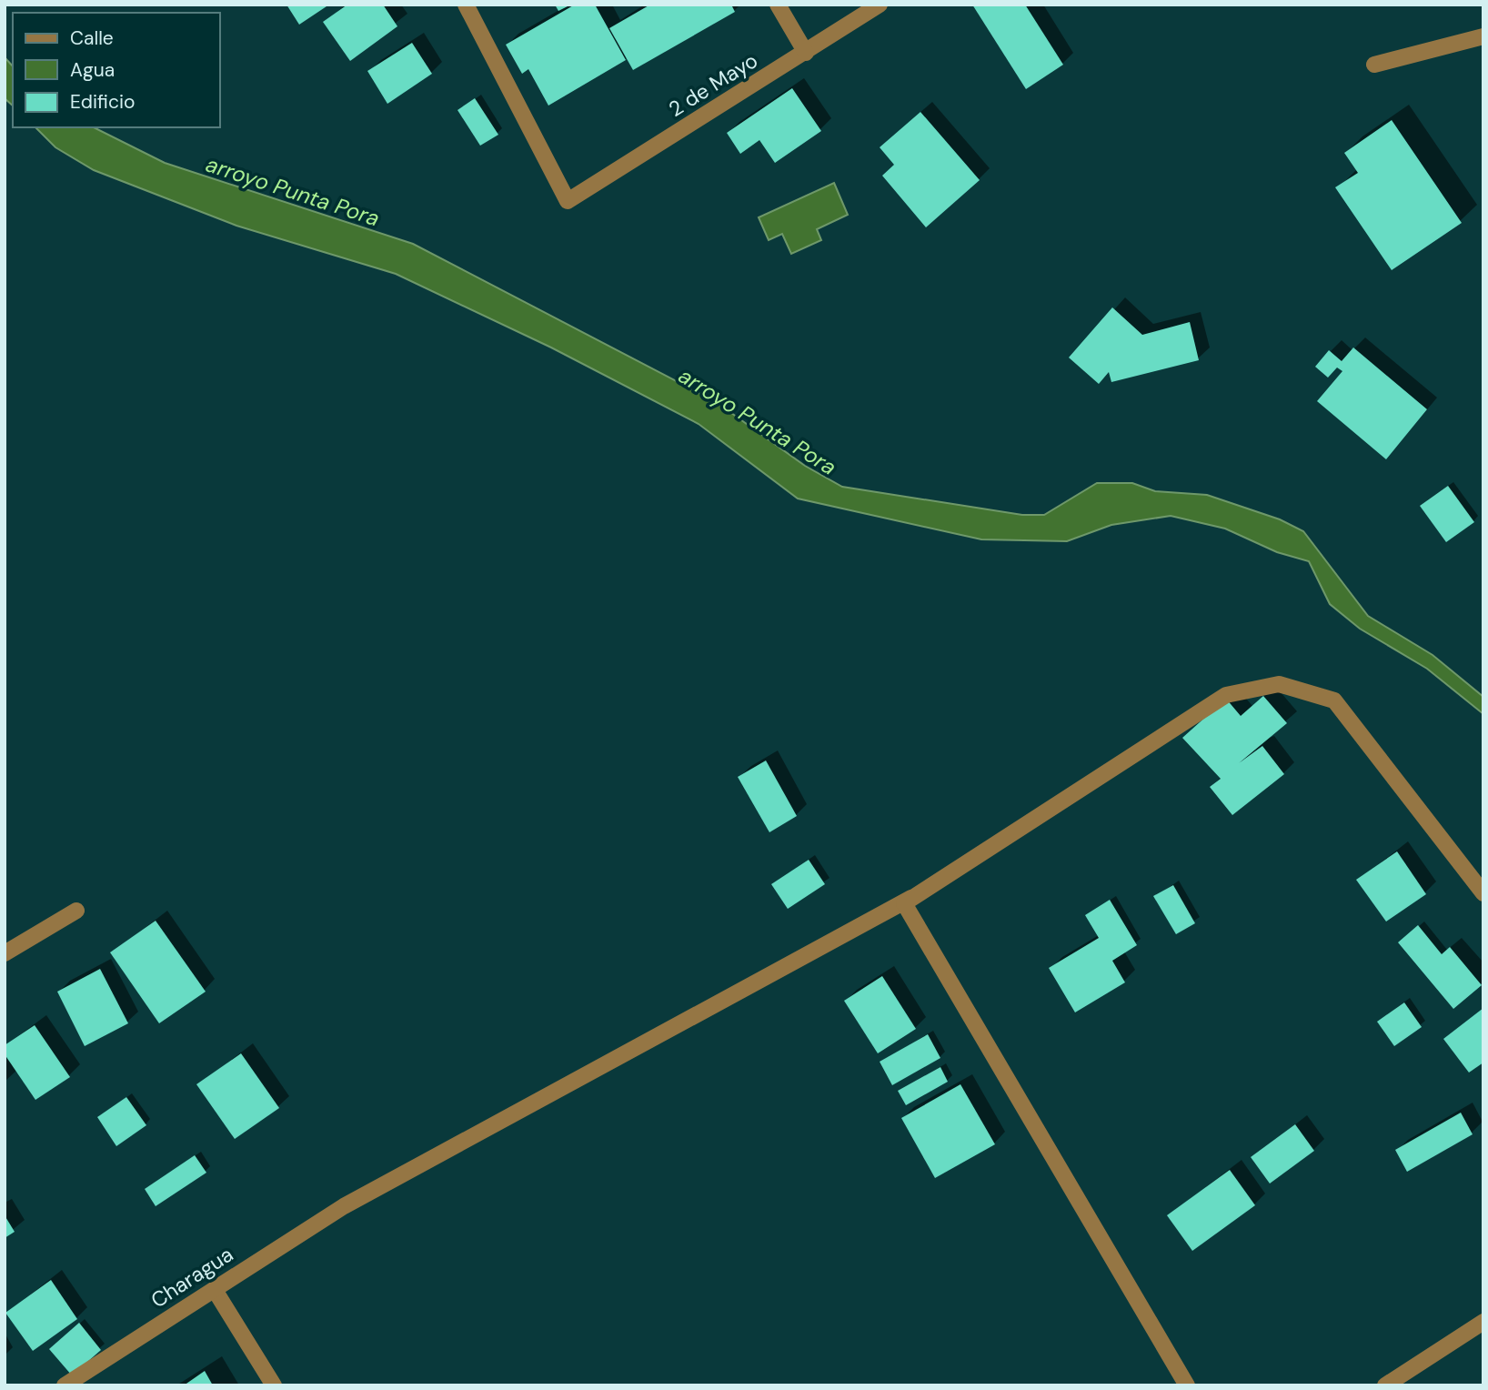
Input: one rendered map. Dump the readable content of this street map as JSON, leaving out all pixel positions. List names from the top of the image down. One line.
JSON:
{"streets":{"street":["2 de Mayo","Charagua"]},"water":["arroyo Punta Pora"],"legend":["Calle","Agua","Edificio"]}
